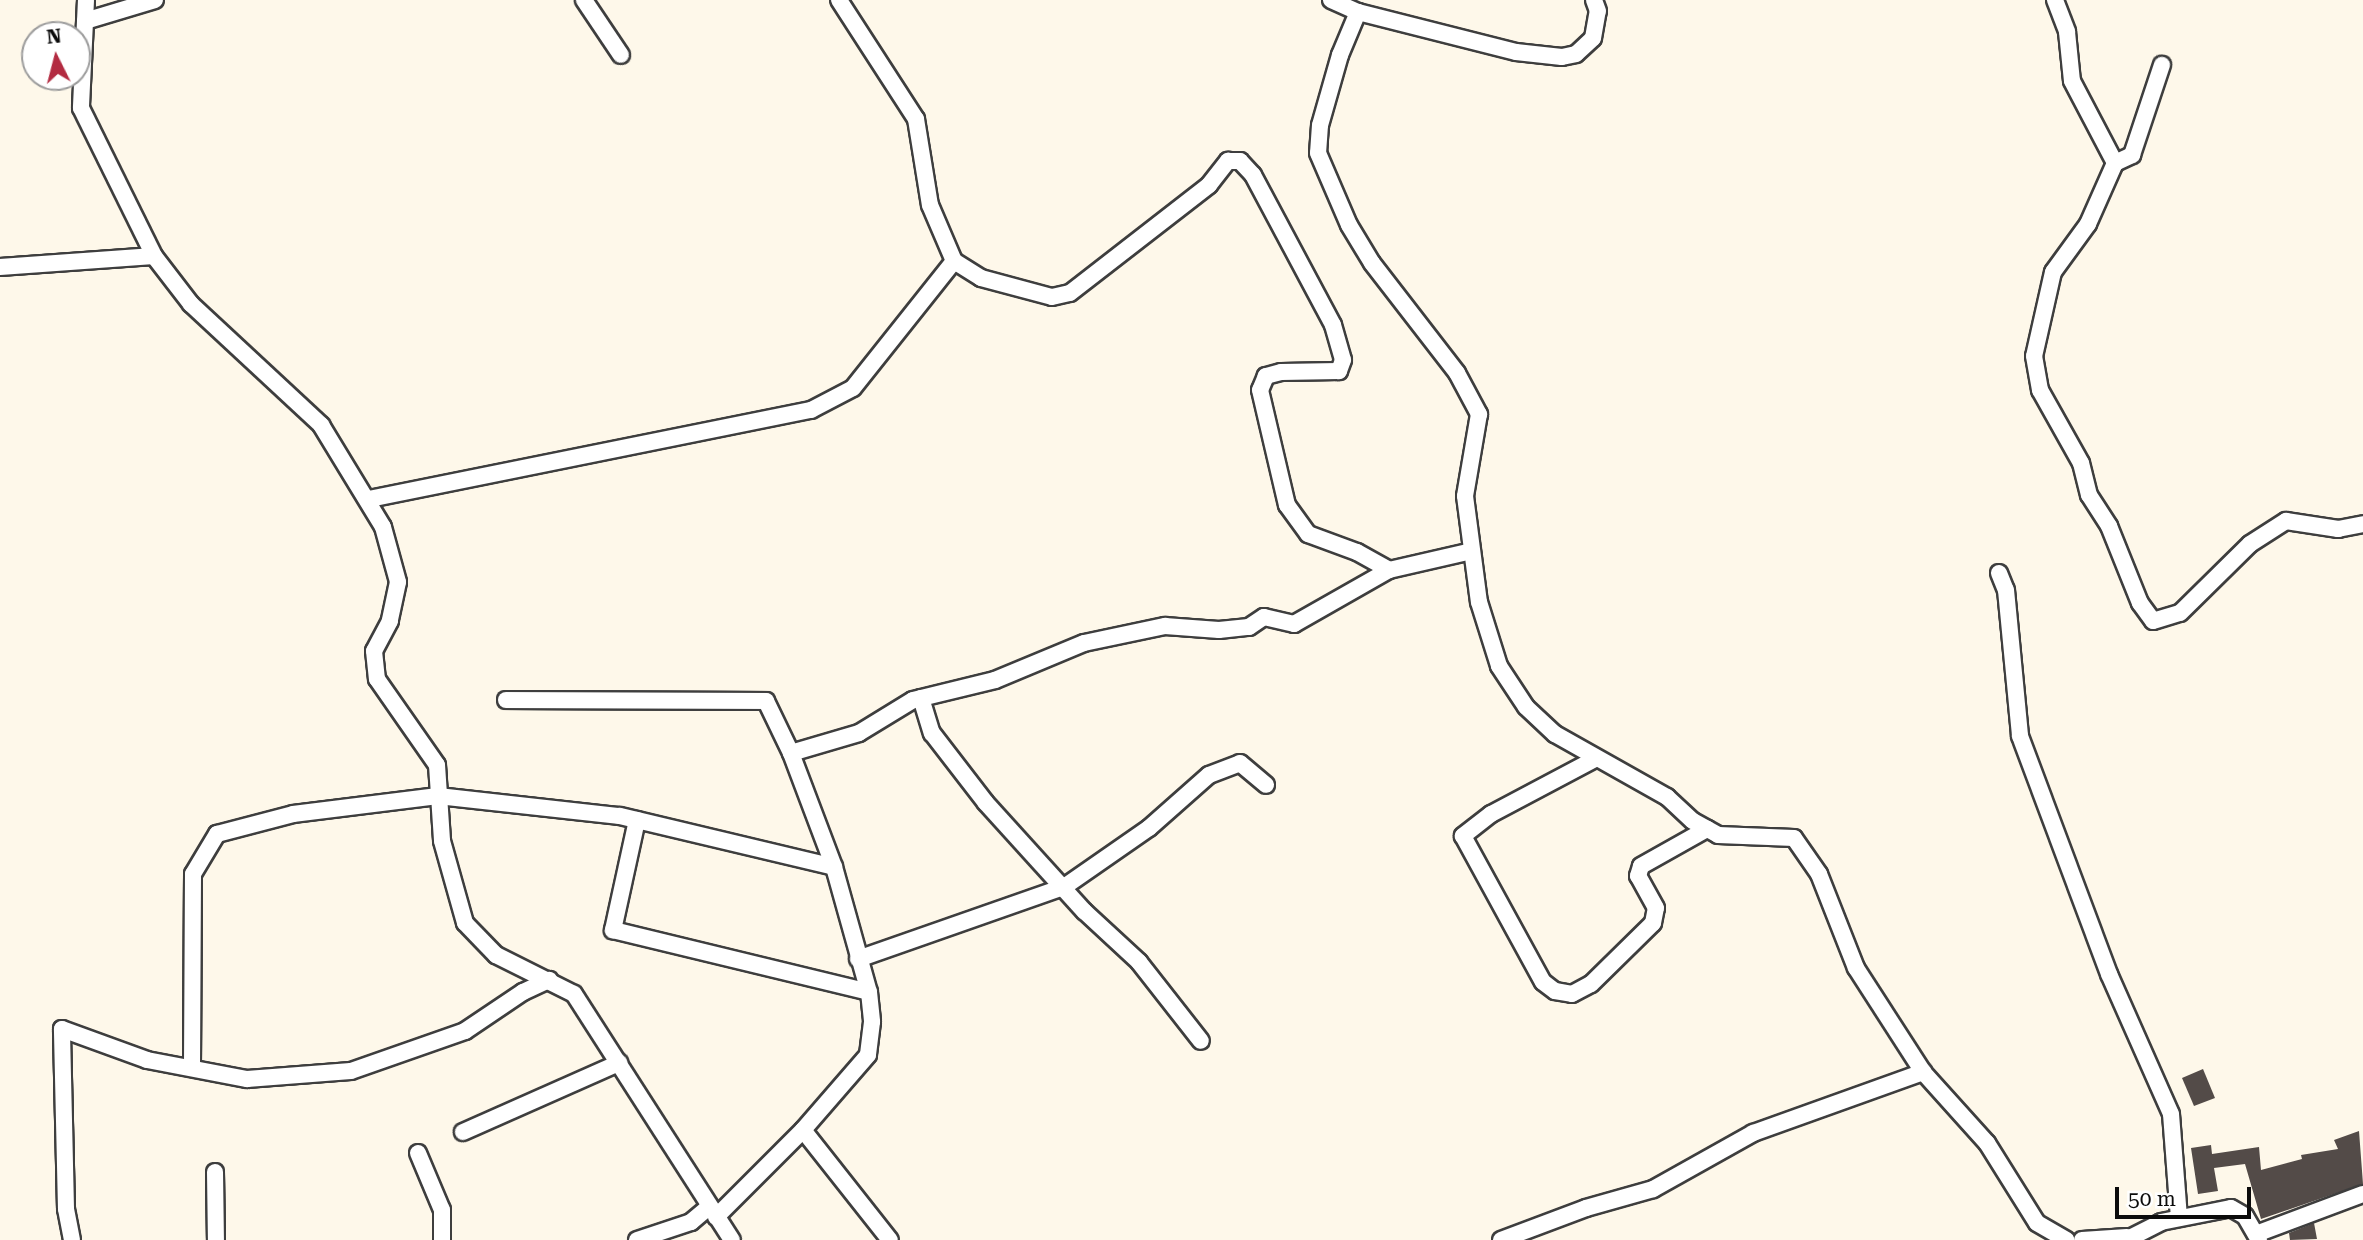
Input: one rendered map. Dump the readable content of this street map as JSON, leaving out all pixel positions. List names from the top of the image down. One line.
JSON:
{"scale_bar":"50 m","north":"top"}
